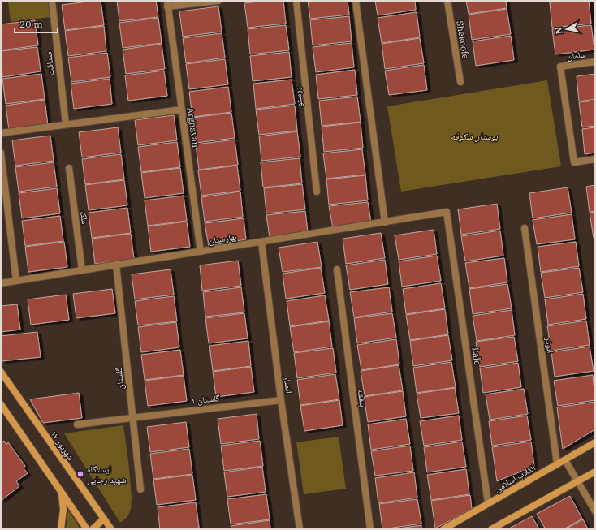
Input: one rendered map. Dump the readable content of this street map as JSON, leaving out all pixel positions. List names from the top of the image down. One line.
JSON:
{"streets":{"main road":["۱۷ شهریور","انقلاب اسلامی"],"street":["Shekoofe","سلمان","صداقت","پرستو","Arghavan","ملک","بهارستان","ابوذر","Lale","گلستان","انصار","بنفشه","گلستان ۱"]},"crossings":[["Arghavan","بهارستان"],["ملک","بهارستان"],["بهارستان","Lale"],["بهارستان","گلستان"],["بهارستان","انصار"],["ابوذر","انقلاب اسلامی"],["Lale","انقلاب اسلامی"],["گلستان","گلستان ۱"],["انصار","گلستان ۱"]],"parks":["بوستان شکوفه"],"places":{"transit":["ایستگاه شهید رجایی"]},"scale_bar":"20 m","north":"left"}
